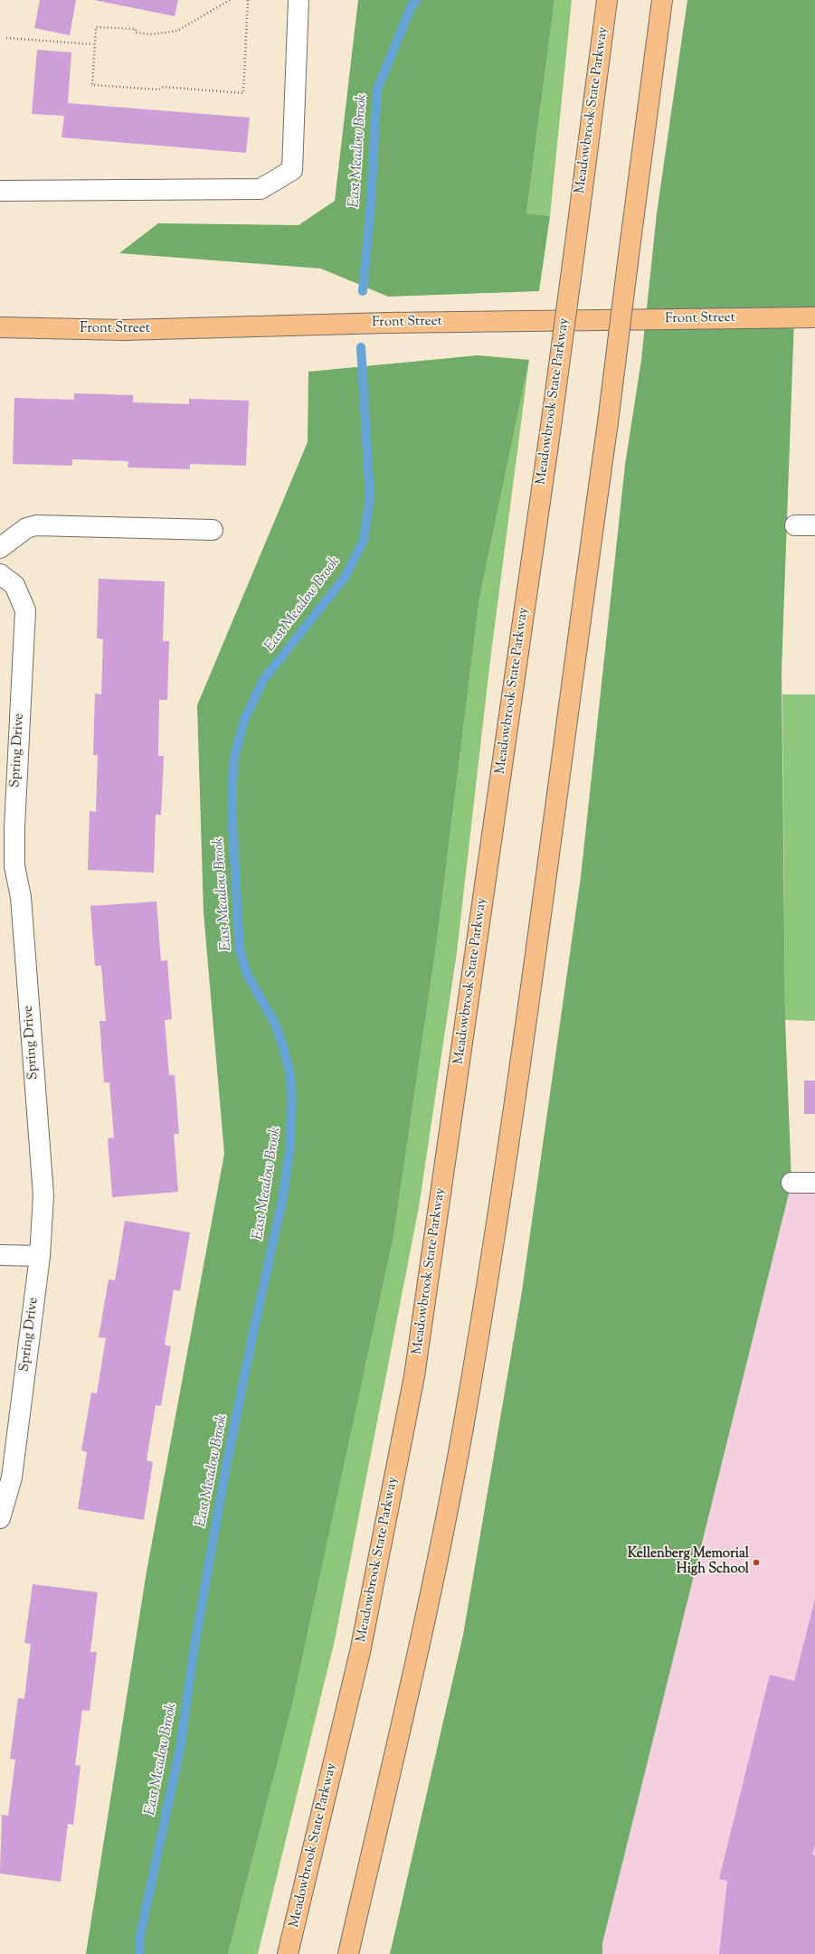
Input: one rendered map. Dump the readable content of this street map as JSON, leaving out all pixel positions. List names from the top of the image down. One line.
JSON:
{"streets":{"main road":["Meadowbrook State Parkway","Front Street"],"street":["Spring Drive"]},"water":["East Meadow Brook"],"places":["Kellenberg Memorial High School"]}
